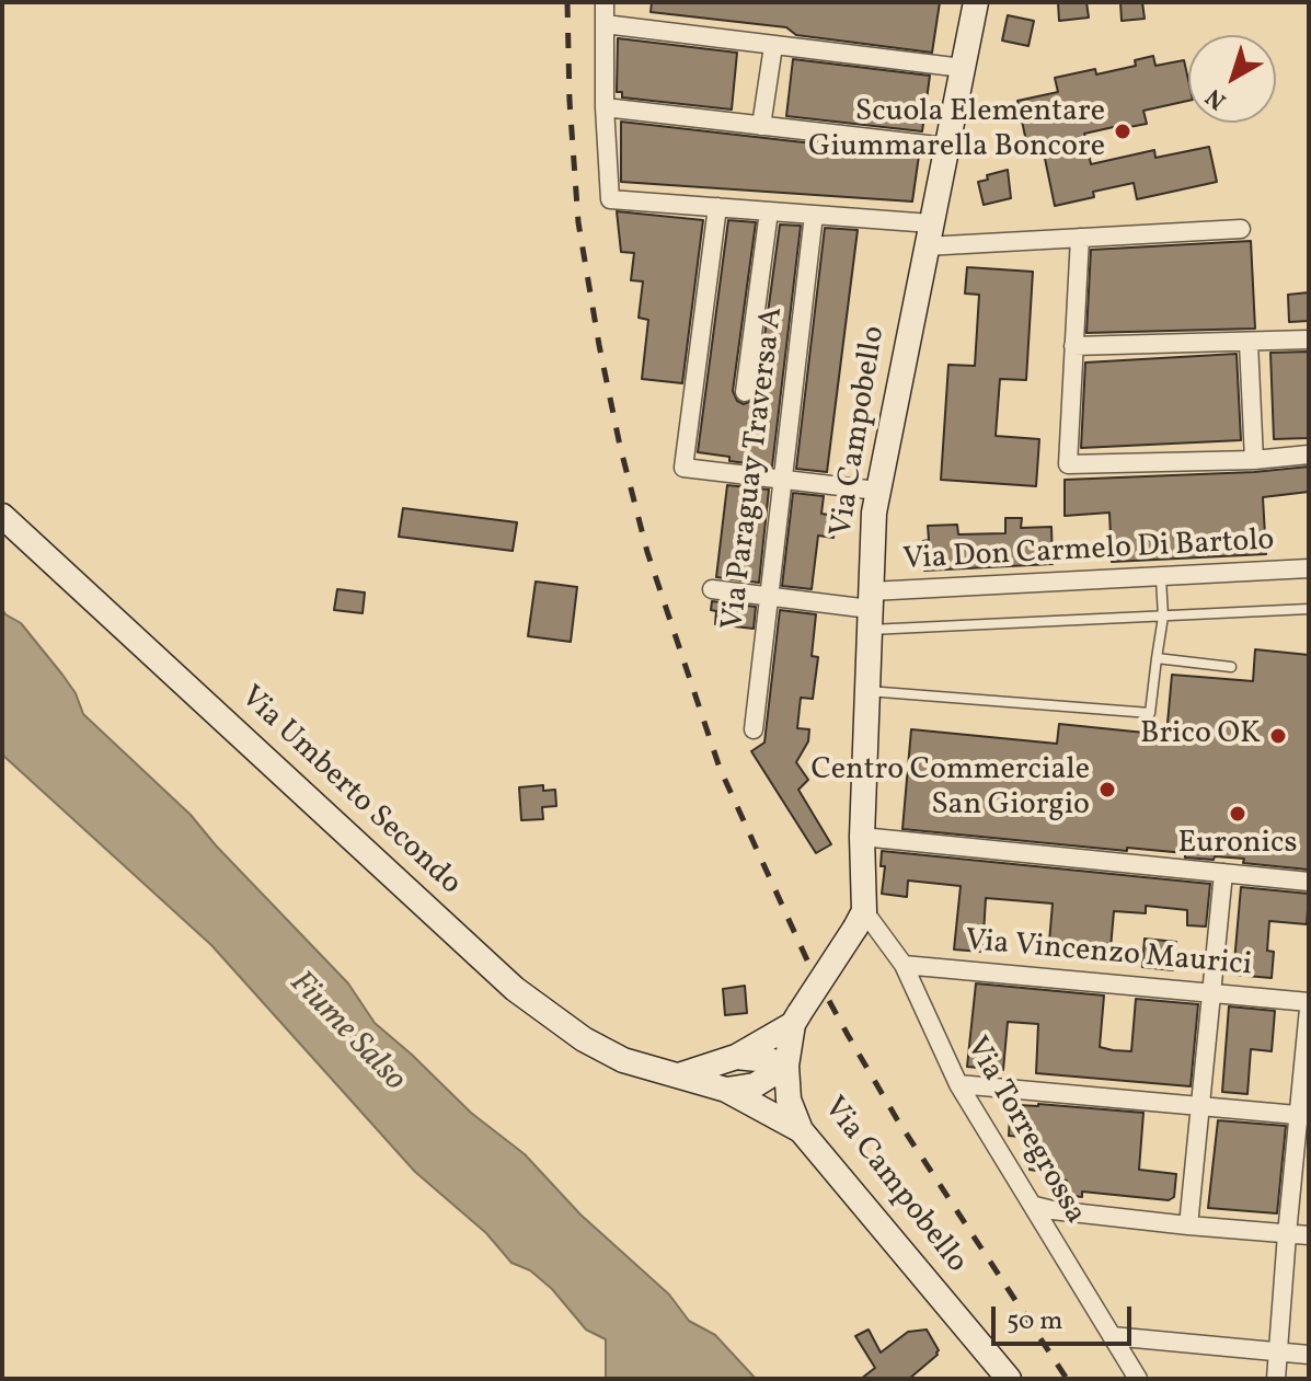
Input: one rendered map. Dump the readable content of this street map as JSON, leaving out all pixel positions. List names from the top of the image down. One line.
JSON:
{"streets":{"main road":["Via Campobello","Via Umberto Secondo"],"street":["Via Paraguay Traversa A","Via Don Carmelo Di Bartolo","Via Vincenzo Maurici","Via Torregrossa"]},"crossings":[["Via Campobello","Via Don Carmelo Di Bartolo"],["Via Campobello","Via Umberto Secondo"],["Via Campobello","Via Torregrossa"],["Via Paraguay Traversa A","Via Don Carmelo Di Bartolo"],["Via Vincenzo Maurici","Via Torregrossa"]],"water":["Fiume Salso"],"places":["Scuola Elementare Giummarella Boncore","Brico OK","Centro Commerciale San Giorgio","Euronics"],"scale_bar":"50 m","north":"bottom left"}
